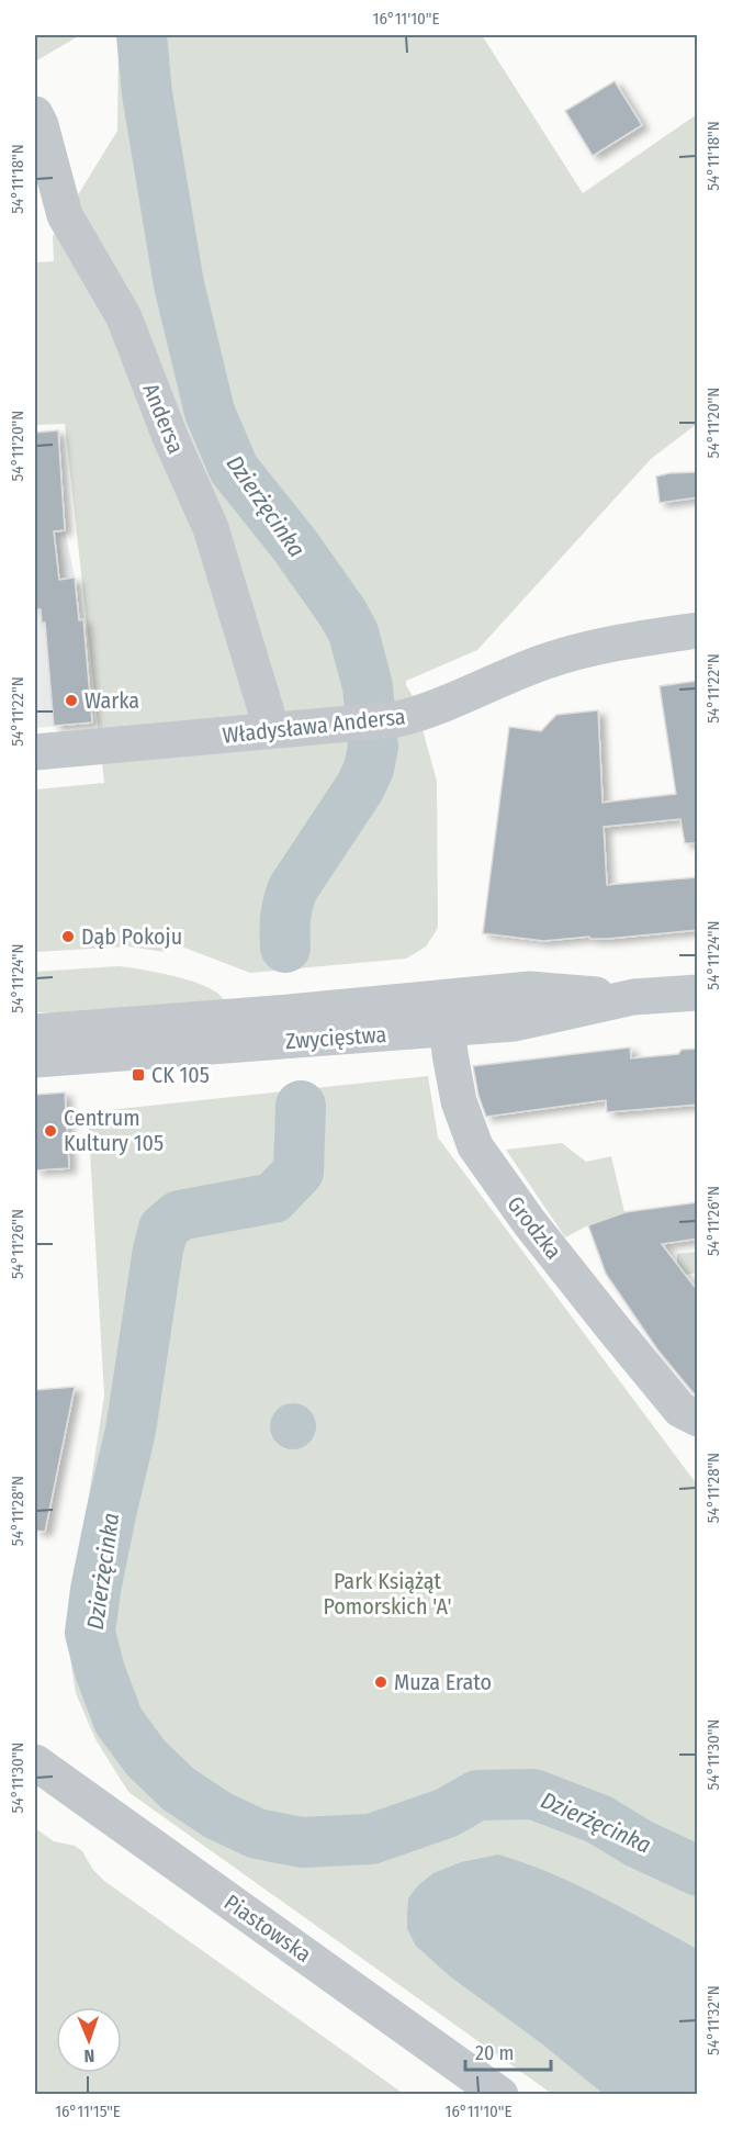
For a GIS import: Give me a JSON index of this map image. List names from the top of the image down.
{
  "streets": {
    "street": [
      "Andersa",
      "Władysława Andersa",
      "Zwycięstwa",
      "Grodzka",
      "Piastowska"
    ]
  },
  "crossings": [
    ["Andersa", "Władysława Andersa"],
    ["Zwycięstwa", "Grodzka"]
  ],
  "water": ["Dzierżęcinka"],
  "parks": ["Park Książąt Pomorskich 'A'"],
  "places": {
    "other": [
      "Warka",
      "Dąb Pokoju",
      "Centrum Kultury 105",
      "Muza Erato"
    ],
    "transit": ["CK 105"]
  },
  "scale_bar": "20 m",
  "north": "bottom",
  "coordinates": [
    "16°11'10\"E",
    "54°11'18\"N",
    "54°11'20\"N",
    "54°11'22\"N",
    "54°11'24\"N",
    "54°11'26\"N",
    "54°11'28\"N",
    "54°11'30\"N",
    "54°11'32\"N",
    "16°11'15\"E"
  ]
}
